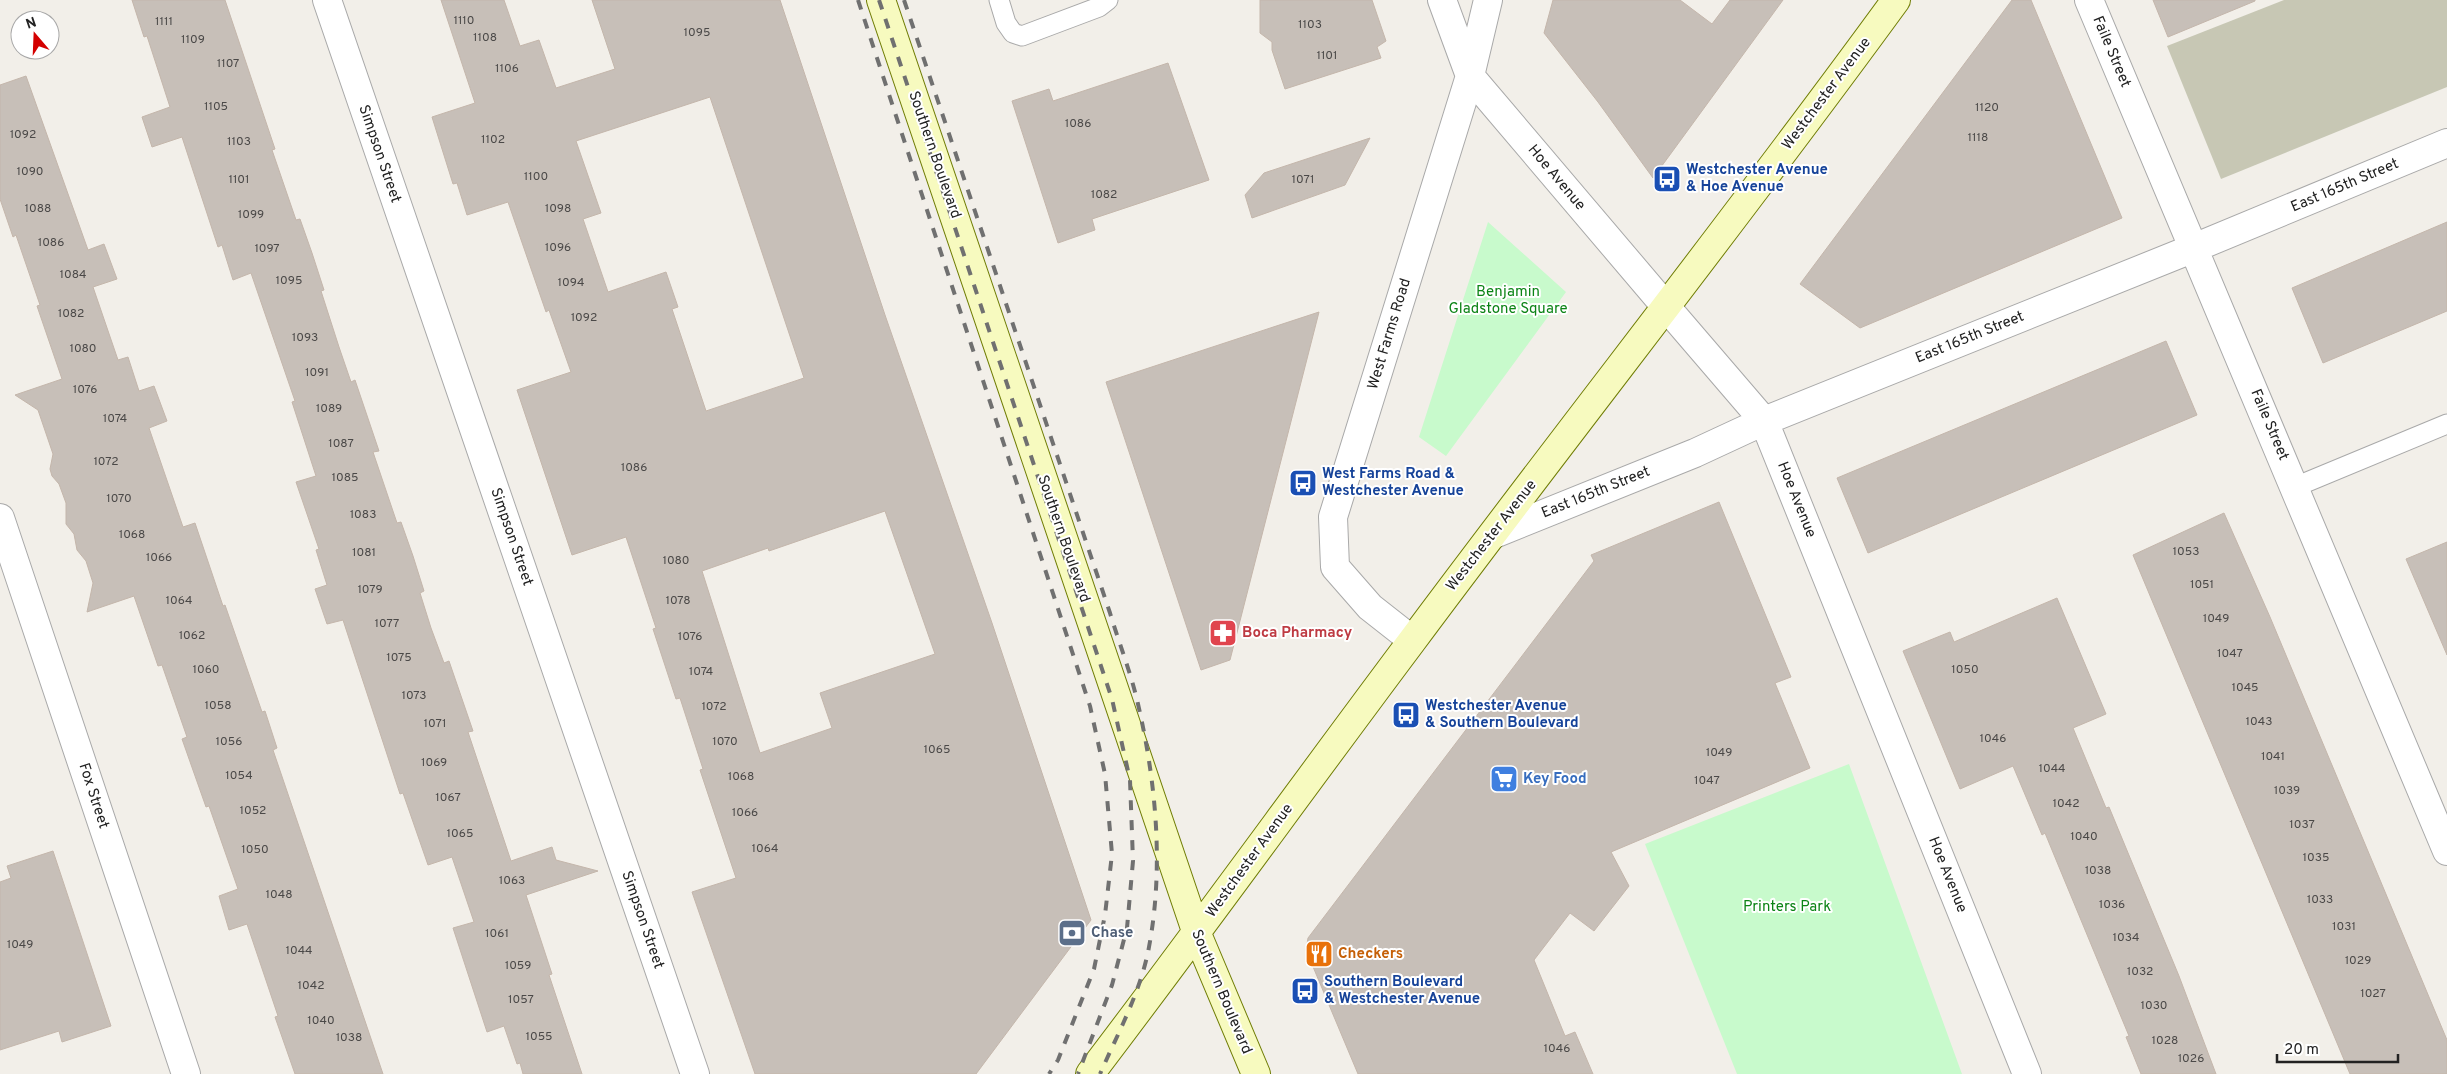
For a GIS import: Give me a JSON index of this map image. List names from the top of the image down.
{
  "streets": {
    "main road": ["Westchester Avenue", "Southern Boulevard"],
    "street": [
      "Faile Street",
      "Simpson Street",
      "Hoe Avenue",
      "East 165th Street",
      "West Farms Road",
      "Fox Street"
    ]
  },
  "crossings": [
    ["Faile Street", "East 165th Street"],
    ["Westchester Avenue", "Southern Boulevard"],
    ["Westchester Avenue", "Hoe Avenue"],
    ["Westchester Avenue", "East 165th Street"],
    ["Westchester Avenue", "West Farms Road"],
    ["Hoe Avenue", "East 165th Street"],
    ["Hoe Avenue", "West Farms Road"]
  ],
  "parks": ["Benjamin Gladstone Square", "Printers Park"],
  "places": {
    "bus stop": [
      "Westchester Avenue & Hoe Avenue",
      "West Farms Road & Westchester Avenue",
      "Westchester Avenue & Southern Boulevard",
      "Southern Boulevard & Westchester Avenue"
    ],
    "pharmacy": ["Boca Pharmacy"],
    "supermarket": ["Key Food"],
    "bank": ["Chase"],
    "restaurant": ["Checkers"]
  },
  "house_numbers": [
    "1110",
    "1111",
    "1103",
    "1095",
    "1108",
    "1109",
    "1101",
    "1107",
    "1106",
    "1105",
    "1120",
    "1086",
    "1092",
    "1118",
    "1102",
    "1103",
    "1090",
    "1100",
    "1101",
    "1071",
    "1082",
    "1088",
    "1098",
    "1099",
    "1086",
    "1096",
    "1097",
    "1084",
    "1095",
    "1094",
    "1082",
    "1092",
    "1093",
    "1080",
    "1091",
    "1076",
    "1089",
    "1074",
    "1087",
    "1072",
    "1086",
    "1085",
    "1070",
    "1083",
    "1068",
    "1053",
    "1081",
    "1066",
    "1080",
    "1051",
    "1079",
    "1064",
    "1078",
    "1049",
    "1077",
    "1062",
    "1076",
    "1047",
    "1075",
    "1060",
    "1050",
    "1074",
    "1045",
    "1073",
    "1058",
    "1072",
    "1043",
    "1071",
    "1046",
    "1056",
    "1070",
    "1065",
    "1049",
    "1041",
    "1069",
    "1044",
    "1054",
    "1068",
    "1047",
    "1039",
    "1067",
    "1042",
    "1052",
    "1066",
    "1037",
    "1065",
    "1040",
    "1064",
    "1050",
    "1035",
    "1038",
    "1063",
    "1048",
    "1033",
    "1036",
    "1031",
    "1061",
    "1034",
    "1049",
    "1044",
    "1029",
    "1059",
    "1032",
    "1042",
    "1027",
    "1057",
    "1030",
    "1040",
    "1055",
    "1038",
    "1028",
    "1046",
    "1026"
  ],
  "scale_bar": "20 m",
  "north": "top"
}
